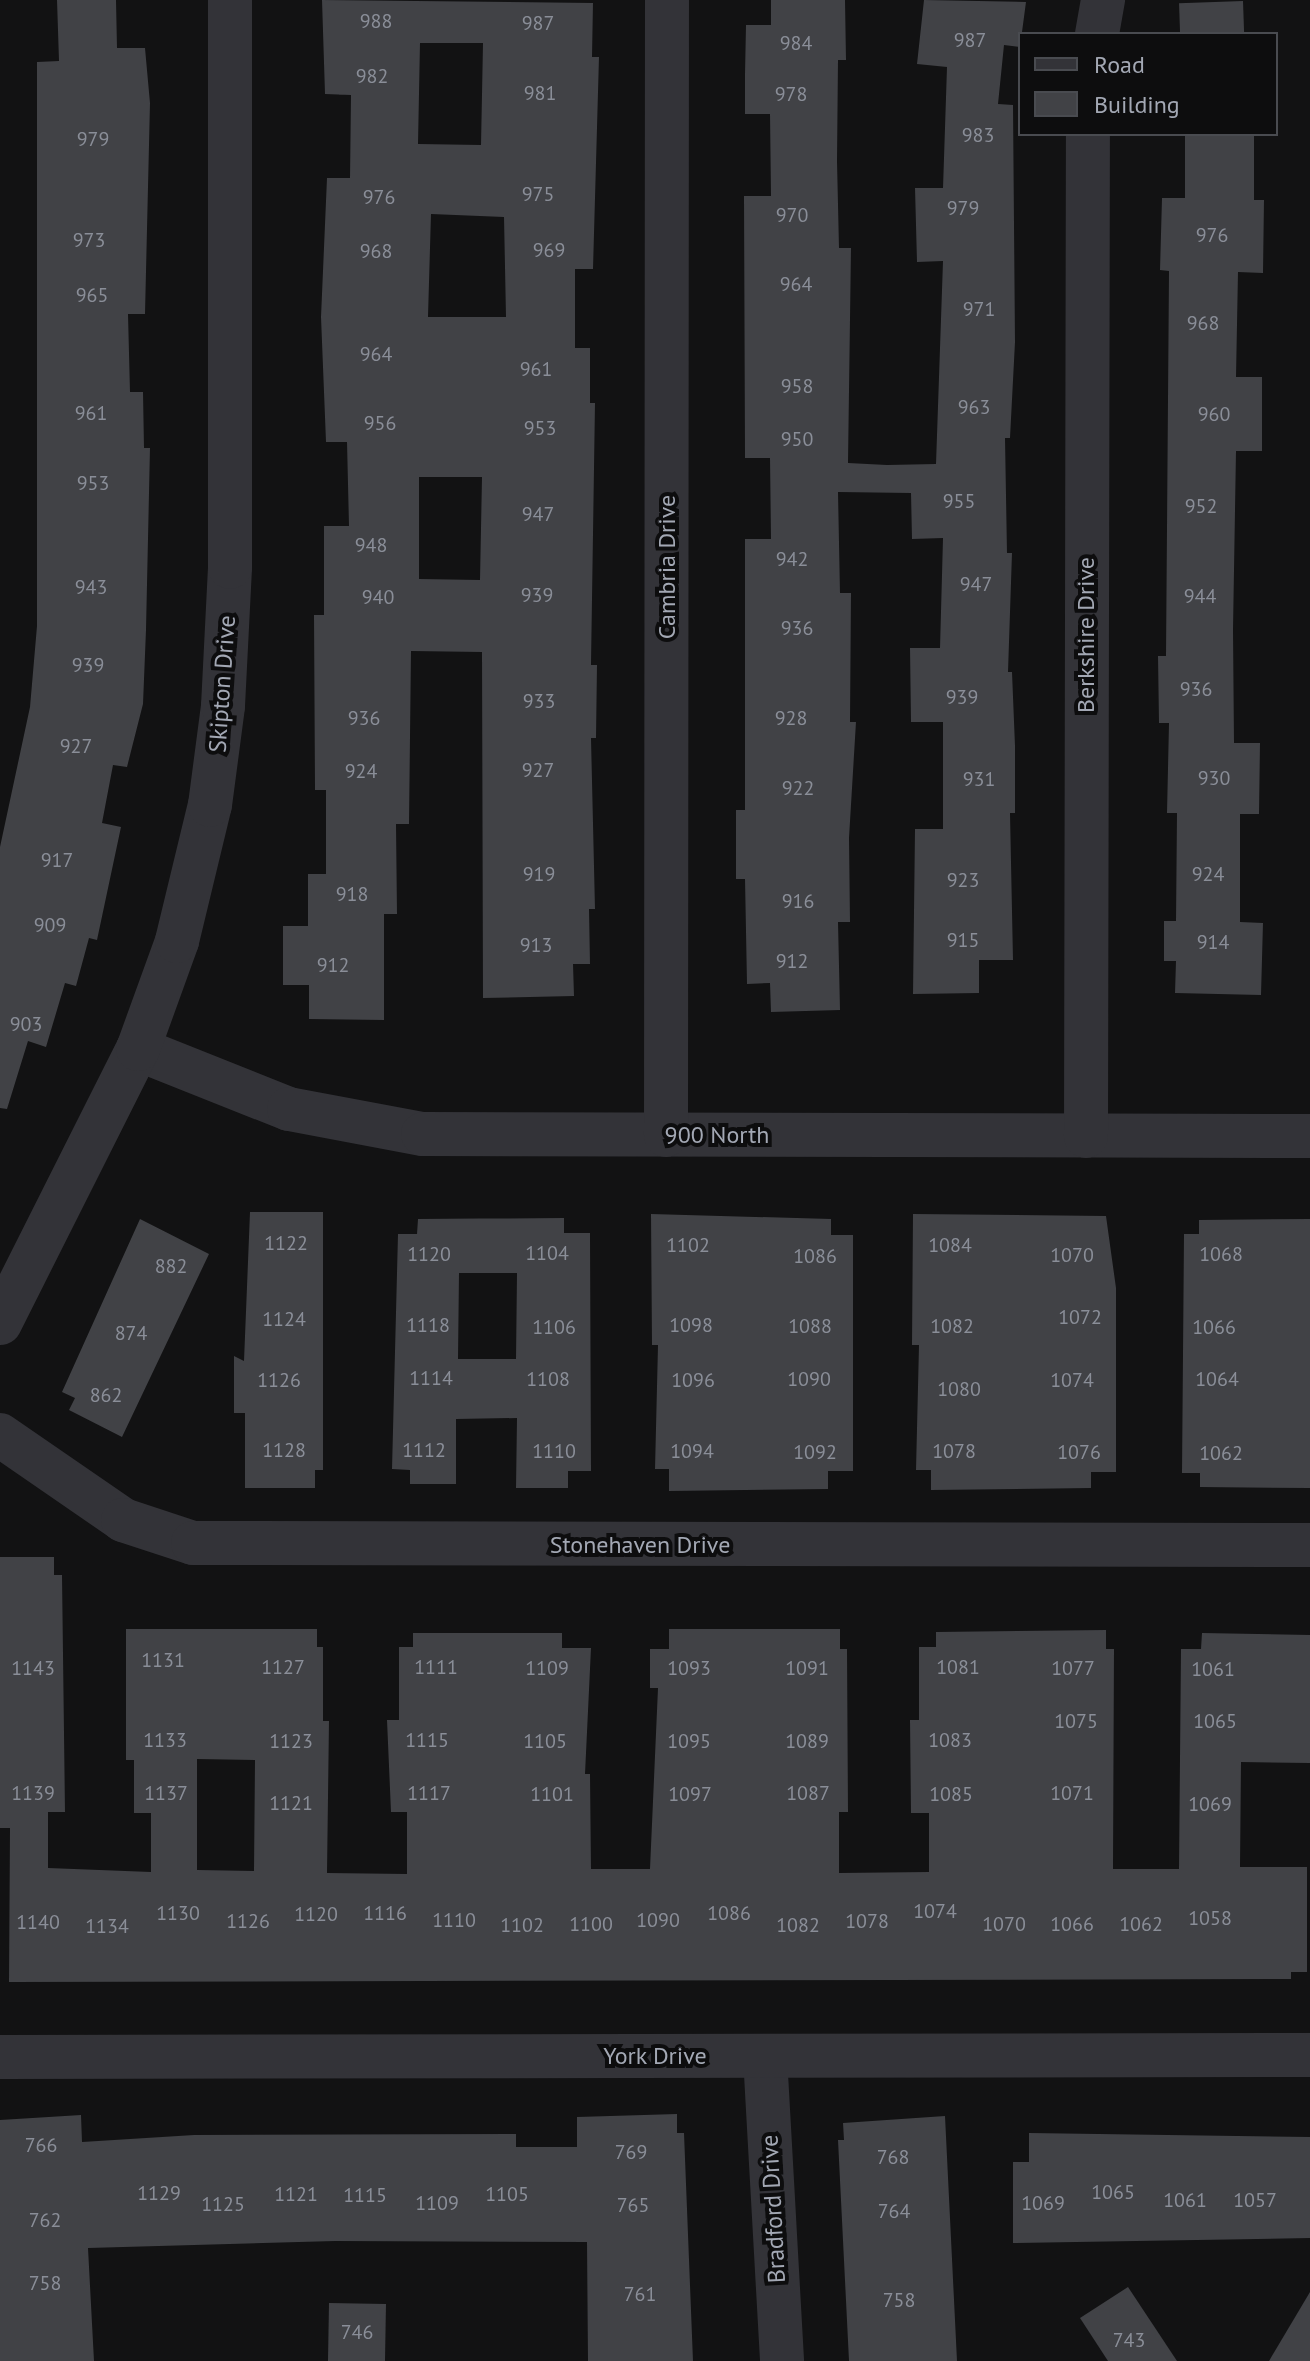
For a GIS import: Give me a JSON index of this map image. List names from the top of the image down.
{
  "streets": {
    "street": [
      "Cambria Drive",
      "Berkshire Drive",
      "Skipton Drive",
      "900 North",
      "Stonehaven Drive",
      "York Drive",
      "Bradford Drive"
    ]
  },
  "crossings": [
    ["Cambria Drive", "900 North"],
    ["Berkshire Drive", "900 North"],
    ["Skipton Drive", "900 North"],
    ["York Drive", "Bradford Drive"]
  ],
  "house_numbers": [
    "988",
    "987",
    "987",
    "984",
    "982",
    "981",
    "978",
    "983",
    "979",
    "975",
    "976",
    "979",
    "970",
    "976",
    "973",
    "969",
    "968",
    "964",
    "965",
    "971",
    "968",
    "964",
    "961",
    "958",
    "963",
    "961",
    "960",
    "956",
    "953",
    "950",
    "953",
    "955",
    "952",
    "947",
    "948",
    "942",
    "947",
    "943",
    "939",
    "944",
    "940",
    "936",
    "939",
    "936",
    "939",
    "933",
    "936",
    "928",
    "927",
    "927",
    "924",
    "930",
    "931",
    "922",
    "917",
    "919",
    "924",
    "923",
    "918",
    "916",
    "909",
    "915",
    "914",
    "913",
    "912",
    "912",
    "903",
    "1122",
    "1102",
    "1084",
    "1104",
    "1120",
    "1068",
    "1070",
    "1086",
    "882",
    "1072",
    "1124",
    "1118",
    "1098",
    "1088",
    "1082",
    "1106",
    "1066",
    "874",
    "1114",
    "1108",
    "1090",
    "1064",
    "1126",
    "1096",
    "1074",
    "1080",
    "862",
    "1128",
    "1112",
    "1110",
    "1094",
    "1078",
    "1092",
    "1076",
    "1062",
    "1131",
    "1127",
    "1111",
    "1081",
    "1143",
    "1109",
    "1093",
    "1091",
    "1077",
    "1061",
    "1075",
    "1065",
    "1133",
    "1115",
    "1083",
    "1123",
    "1105",
    "1095",
    "1089",
    "1139",
    "1137",
    "1117",
    "1087",
    "1071",
    "1101",
    "1097",
    "1085",
    "1121",
    "1069",
    "1074",
    "1130",
    "1116",
    "1086",
    "1120",
    "1058",
    "1110",
    "1090",
    "1126",
    "1078",
    "1140",
    "1100",
    "1070",
    "1066",
    "1062",
    "1102",
    "1082",
    "1134",
    "766",
    "769",
    "768",
    "1065",
    "1129",
    "1121",
    "1105",
    "1115",
    "1061",
    "1057",
    "1109",
    "1069",
    "1125",
    "765",
    "764",
    "762",
    "758",
    "761",
    "758",
    "746",
    "743"
  ],
  "legend": ["Road", "Building"]
}
